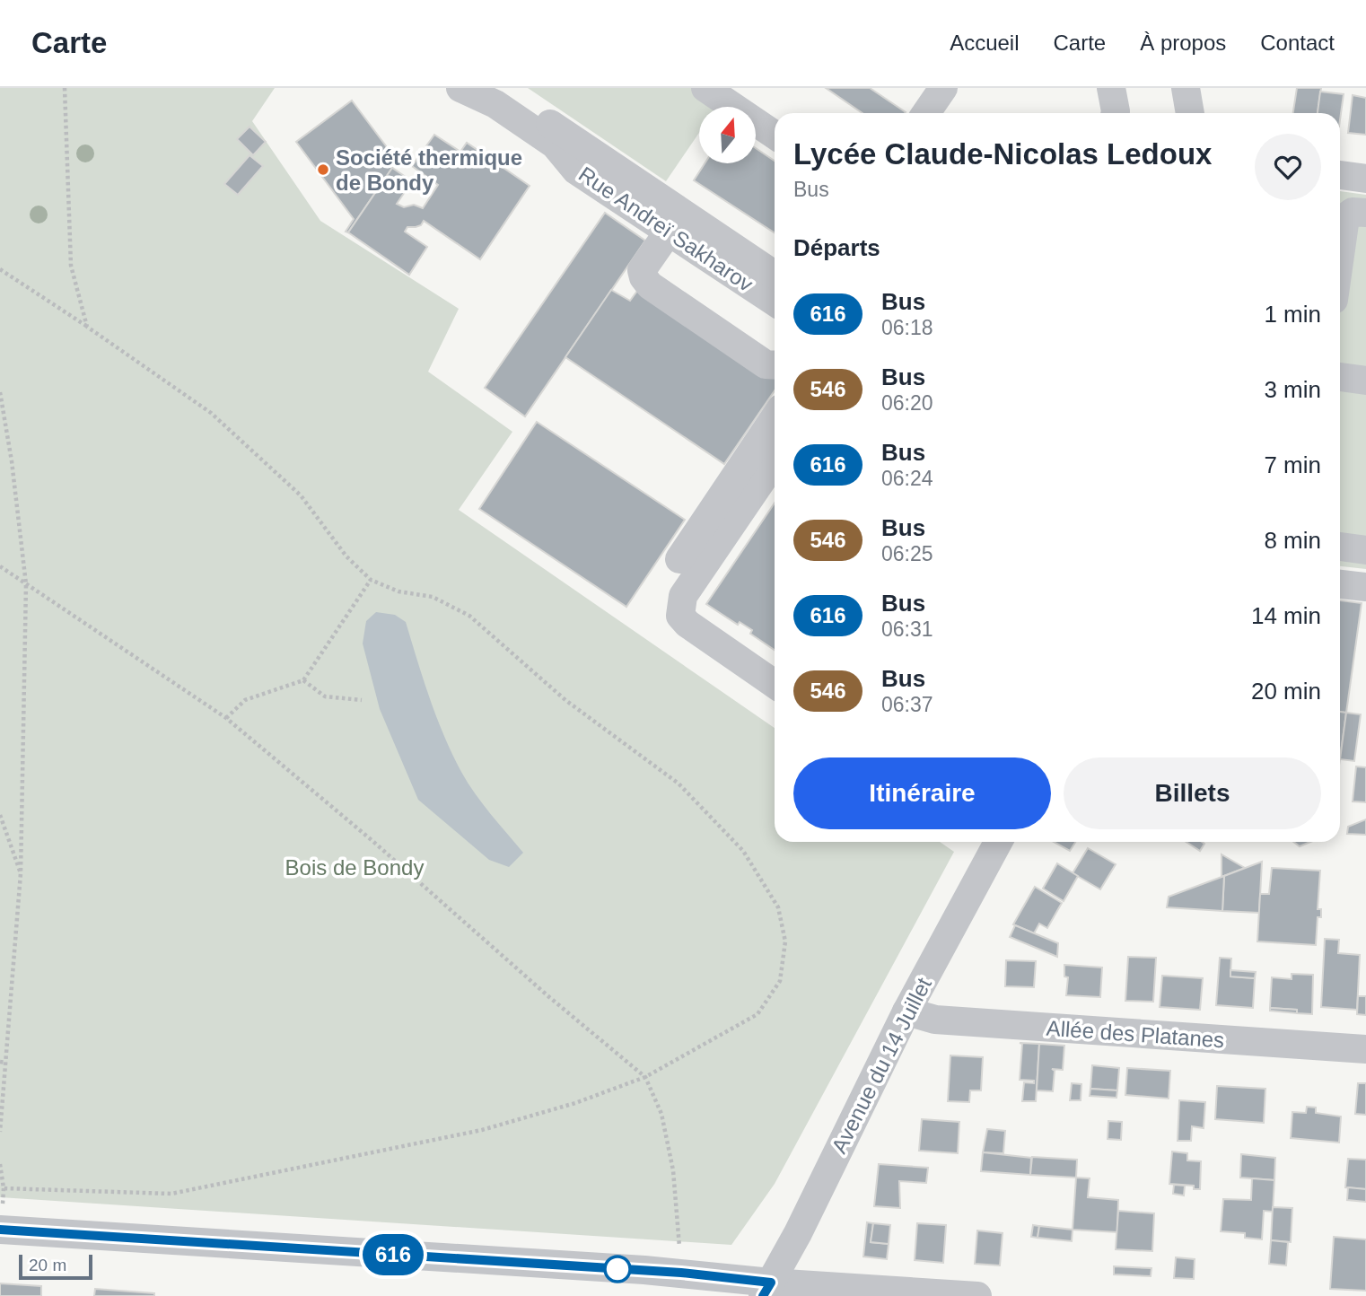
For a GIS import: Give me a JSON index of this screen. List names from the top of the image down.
{
  "streets": {
    "street": ["Rue Andreï Sakharov", "Allée des Platanes", "Avenue du 14 Juillet"]
  },
  "crossings": [
    ["Allée des Platanes", "Avenue du 14 Juillet"]
  ],
  "parks": ["Bois de Bondy"],
  "places": ["Société thermique de Bondy"],
  "lines": ["bus line 616"],
  "scale_bar": "20 m",
  "north": "top",
  "page": {
    "header": "Carte",
    "nav": [
      "Accueil",
      "Carte",
      "À propos",
      "Contact"
    ],
    "on_map": "616",
    "heading": [
      ["Lycée Claude-Nicolas Ledoux", "Bus"],
      "Départs"
    ],
    "list": [
      {
        "mark": "616",
        "name": "Bus",
        "note": "06:18",
        "value": "1 min"
      },
      {
        "mark": "546",
        "name": "Bus",
        "note": "06:20",
        "value": "3 min"
      },
      {
        "mark": "616",
        "name": "Bus",
        "note": "06:24",
        "value": "7 min"
      },
      {
        "mark": "546",
        "name": "Bus",
        "note": "06:25",
        "value": "8 min"
      },
      {
        "mark": "616",
        "name": "Bus",
        "note": "06:31",
        "value": "14 min"
      },
      {
        "mark": "546",
        "name": "Bus",
        "note": "06:37",
        "value": "20 min"
      }
    ],
    "buttons": ["Itinéraire", "Billets"],
    "scale": "20 m"
  }
}
